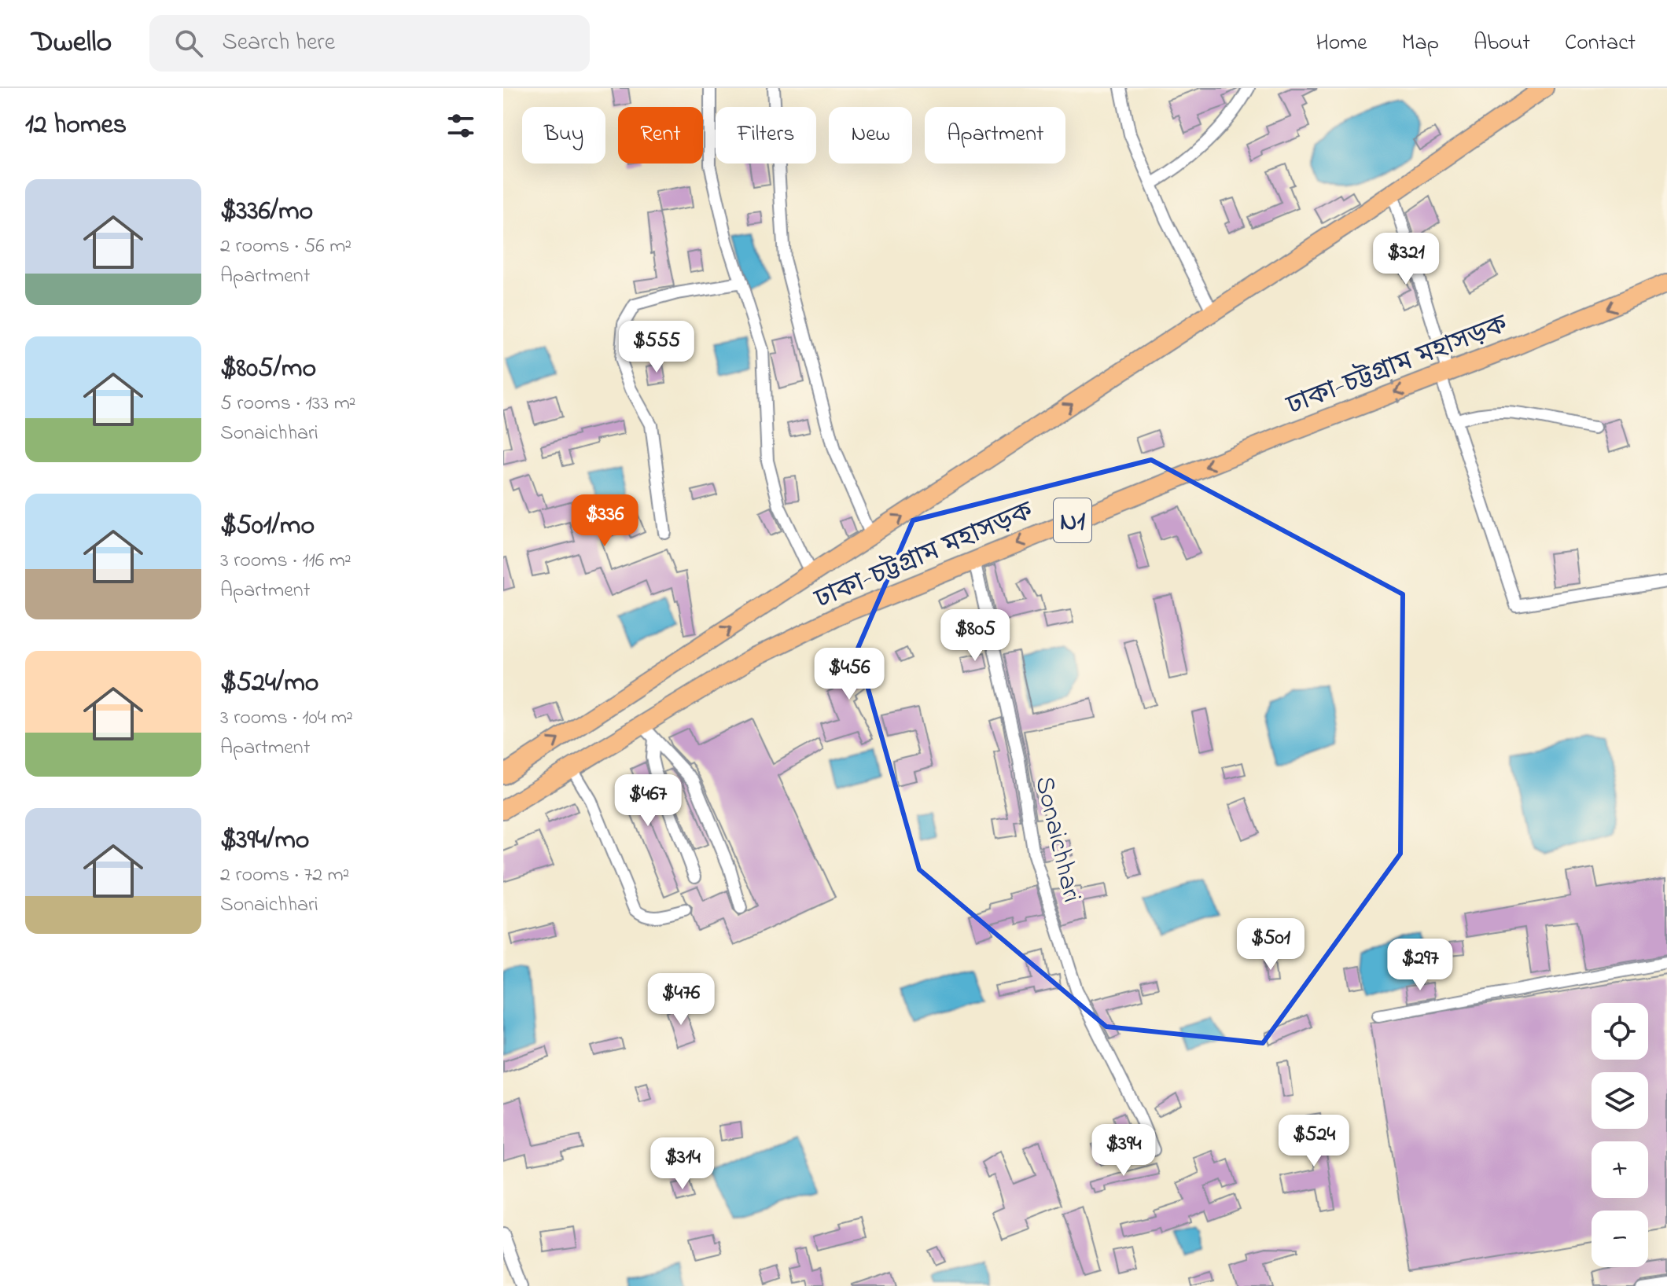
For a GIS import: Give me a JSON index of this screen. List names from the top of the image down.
{
  "streets": {
    "highway": ["ঢাকা-চট্টগ্রাম মহাসড়ক", "N1"],
    "street": ["Sonaichhari"]
  },
  "crossings": [
    ["ঢাকা-চট্টগ্রাম মহাসড়ক", "Sonaichhari"]
  ],
  "page": {
    "header": "Dwello",
    "search": "Search here",
    "nav": [
      "Home",
      "Map",
      "About",
      "Contact"
    ],
    "heading": "12 homes",
    "chip": [
      "Buy",
      "Rent",
      "Filters",
      "New",
      "Apartment"
    ],
    "list": [
      {
        "name": "$336/mo",
        "note": "2 rooms · 56 m² · Apartment"
      },
      {
        "name": "$805/mo",
        "note": "5 rooms · 133 m² · Sonaichhari"
      },
      {
        "name": "$501/mo",
        "note": "3 rooms · 116 m² · Apartment"
      },
      {
        "name": "$524/mo",
        "note": "3 rooms · 104 m² · Apartment"
      },
      {
        "name": "$394/mo",
        "note": "2 rooms · 72 m² · Sonaichhari"
      }
    ],
    "price": [
      "$321",
      "$555",
      "$336",
      "$805",
      "$456",
      "$467",
      "$501",
      "$297",
      "$476",
      "$524",
      "$394",
      "$314"
    ],
    "map_buttons": ["+", "−"]
  }
}
